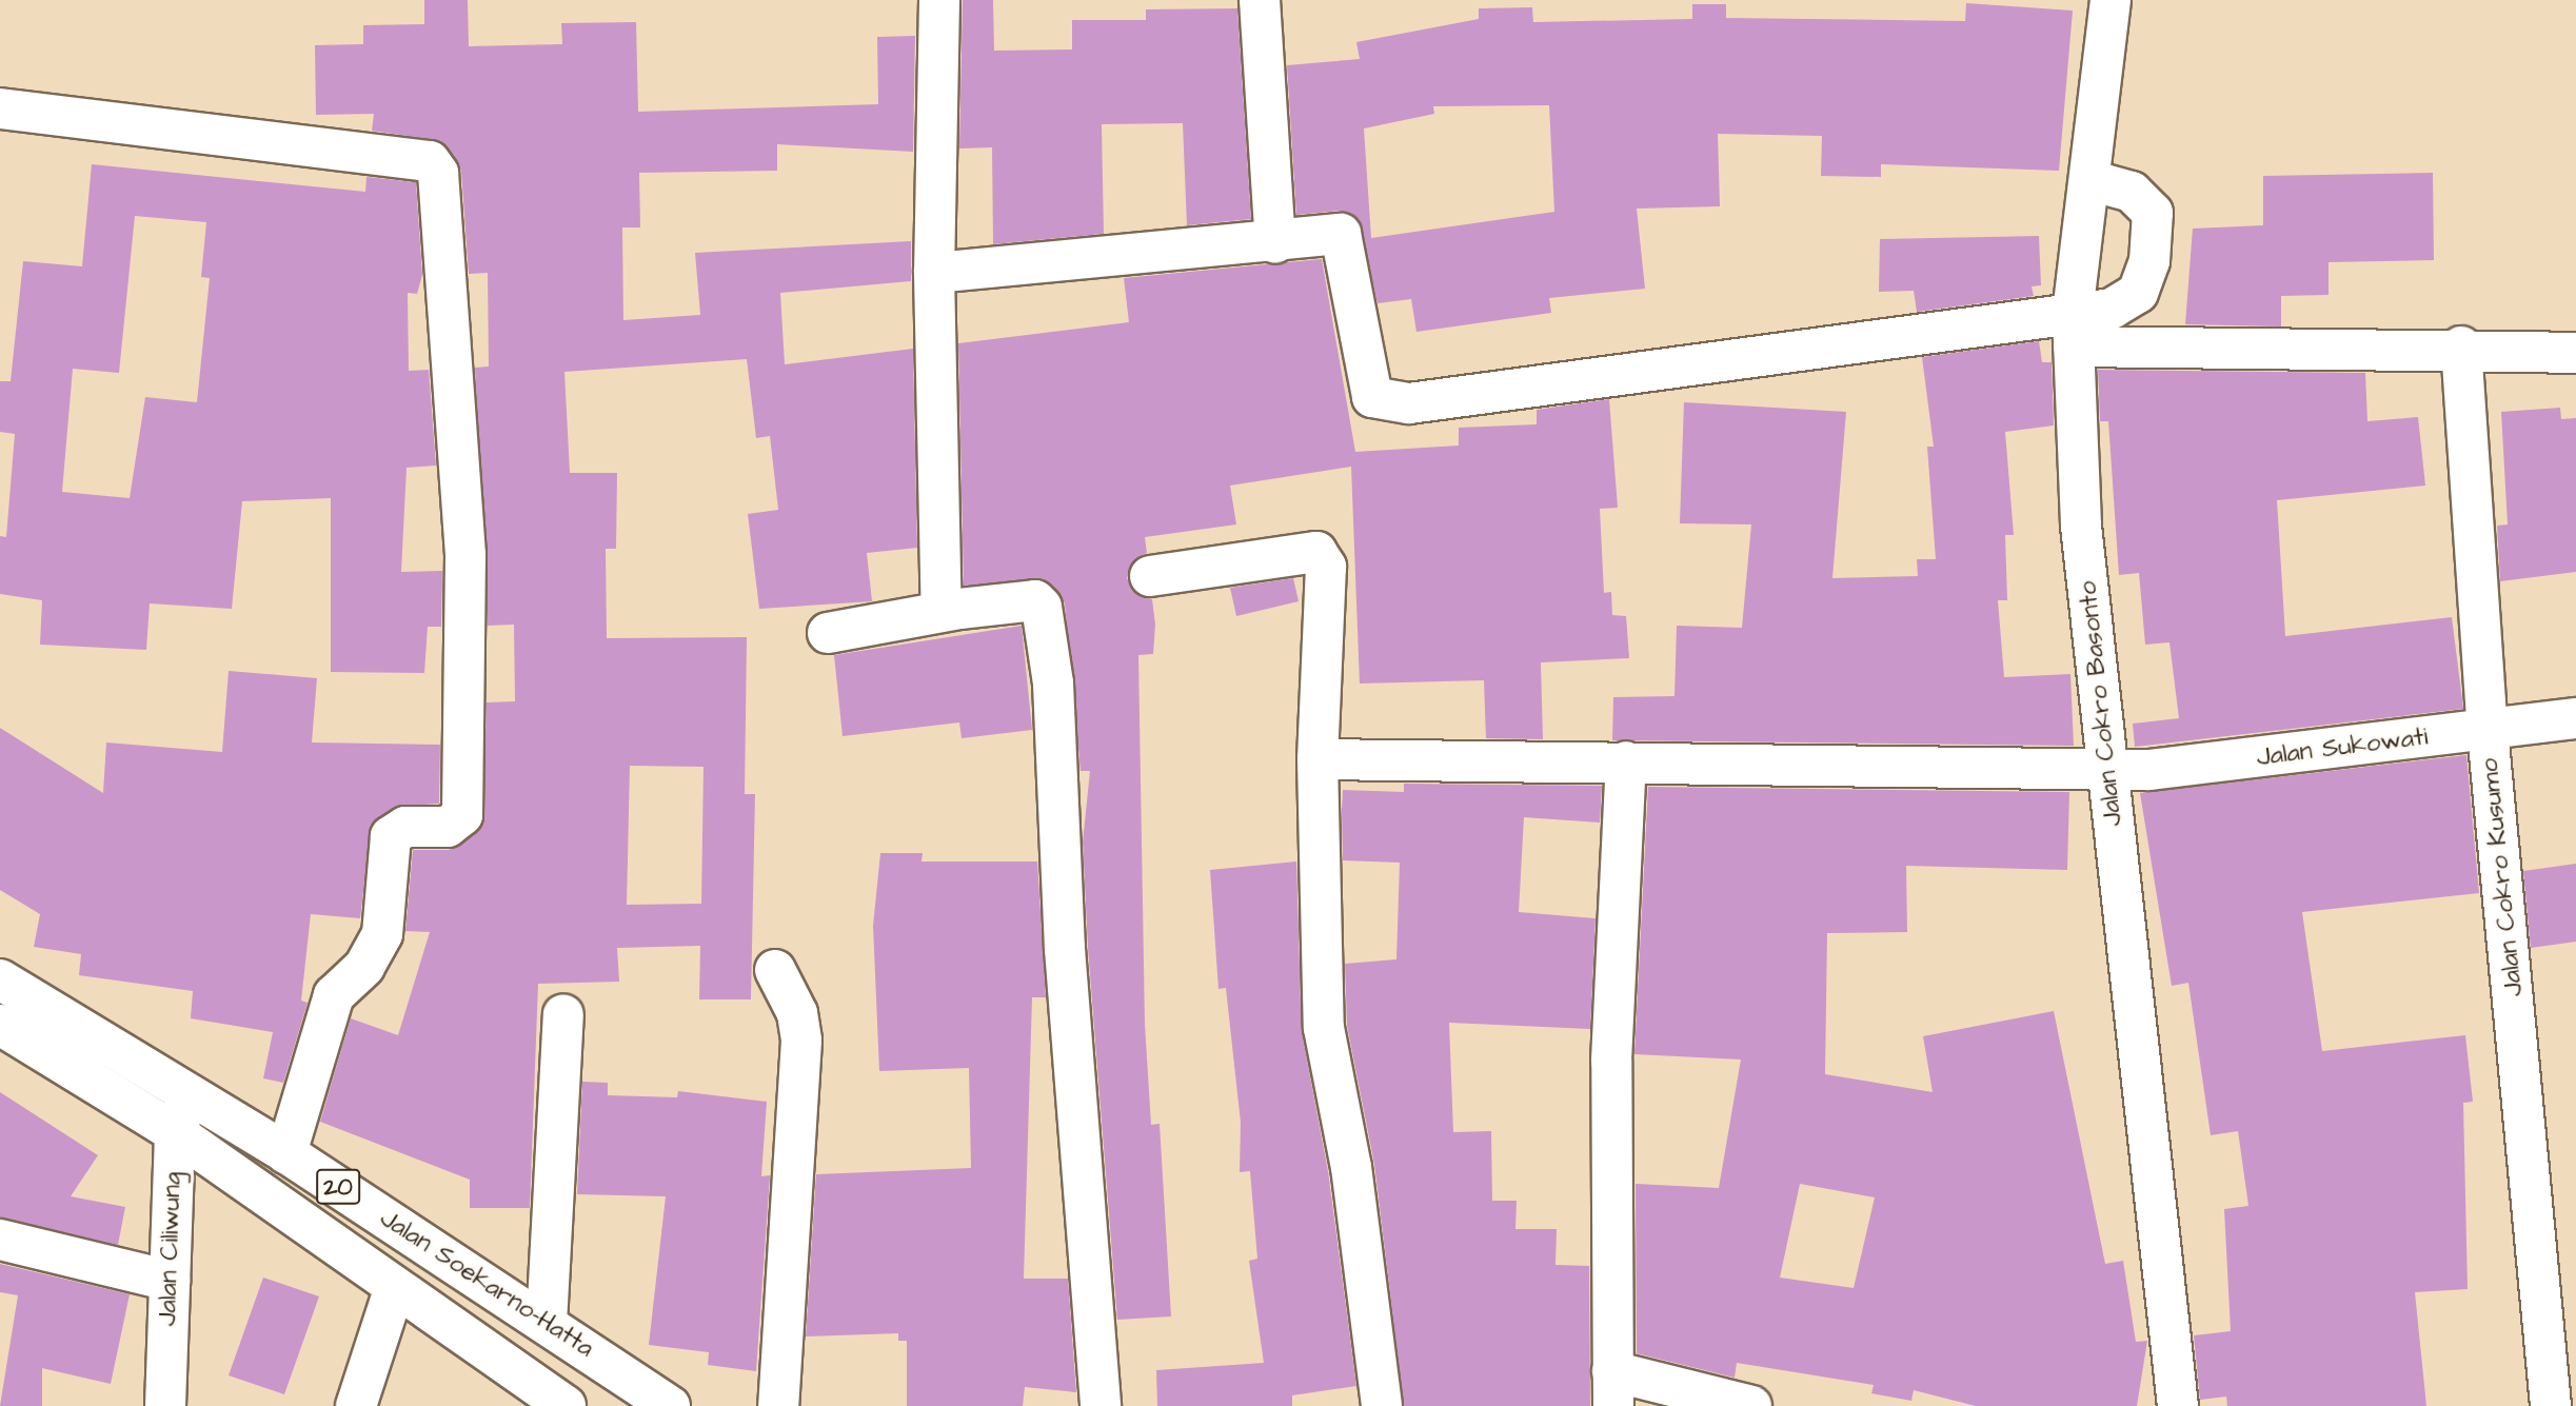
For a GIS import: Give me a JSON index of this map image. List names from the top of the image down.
{
  "streets": {
    "main road": [
      "Jalan Cokro Basonto",
      "Jalan Sukowati",
      "Jalan Cokro Kusumo",
      "20",
      "Jalan Ciliwung",
      "Jalan Soekarno-Hatta"
    ]
  },
  "crossings": [
    ["Jalan Cokro Basonto", "Jalan Sukowati"],
    ["Jalan Sukowati", "Jalan Cokro Kusumo"],
    ["Jalan Ciliwung", "Jalan Soekarno-Hatta"]
  ]
}
